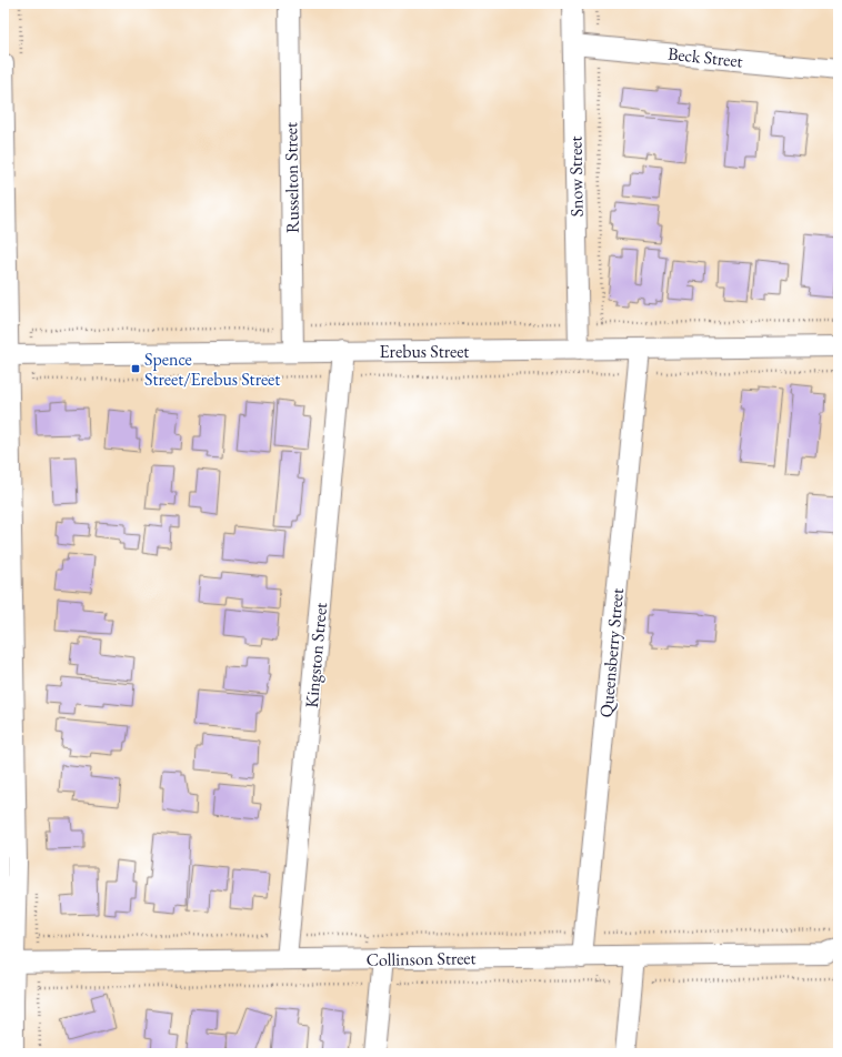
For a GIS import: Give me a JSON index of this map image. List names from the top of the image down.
{
  "streets": {
    "street": [
      "Beck Street",
      "Snow Street",
      "Russelton Street",
      "Erebus Street",
      "Queensberry Street",
      "Kingston Street",
      "Collinson Street"
    ]
  },
  "crossings": [
    ["Beck Street", "Snow Street"],
    ["Snow Street", "Erebus Street"],
    ["Russelton Street", "Erebus Street"],
    ["Erebus Street", "Queensberry Street"],
    ["Erebus Street", "Kingston Street"],
    ["Queensberry Street", "Collinson Street"],
    ["Kingston Street", "Collinson Street"]
  ],
  "places": {
    "transit": ["Spence Street/Erebus Street"]
  }
}
